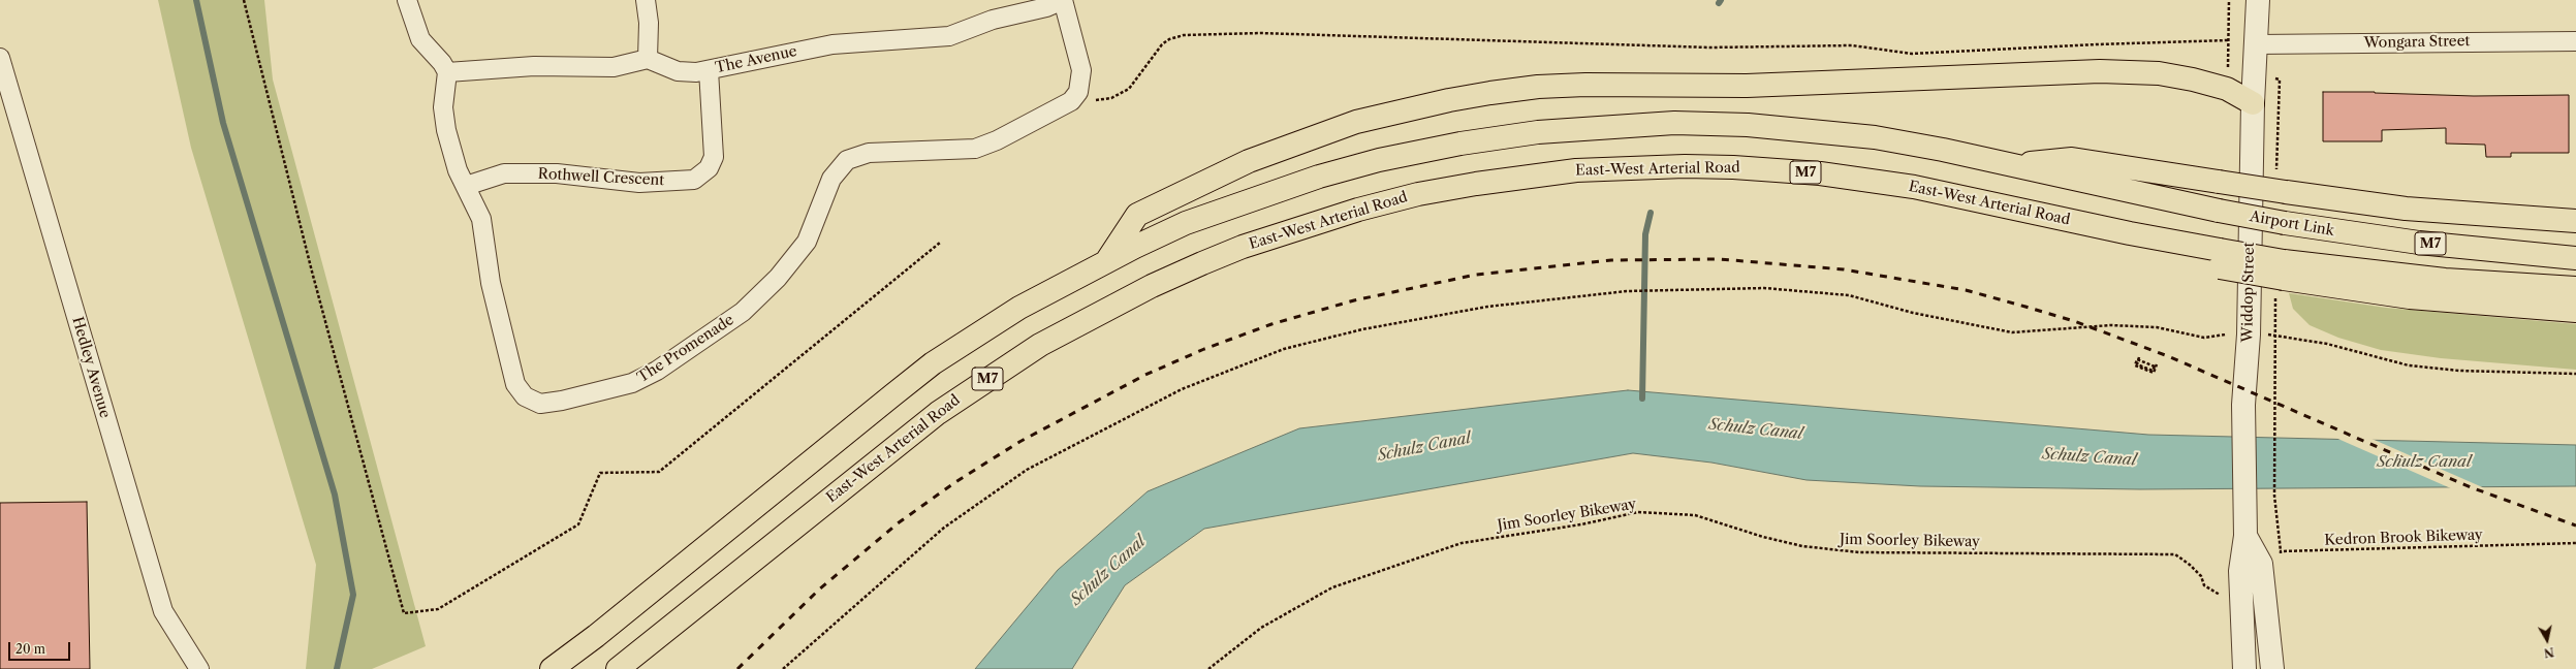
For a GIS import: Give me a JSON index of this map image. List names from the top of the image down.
{
  "streets": {
    "highway": ["East-West Arterial Road", "M7", "Airport Link"],
    "street": [
      "Wongara Street",
      "The Avenue",
      "Rothwell Crescent",
      "Widdop Street",
      "The Promenade",
      "Hedley Avenue"
    ],
    "path": ["Jim Soorley Bikeway", "Kedron Brook Bikeway"]
  },
  "crossings": [
    ["Wongara Street", "Widdop Street"],
    ["The Avenue", "Rothwell Crescent"],
    ["M7", "Airport Link"],
    ["Rothwell Crescent", "The Promenade"]
  ],
  "water": ["Schulz Canal"],
  "scale_bar": "20 m",
  "north": "bottom"
}
